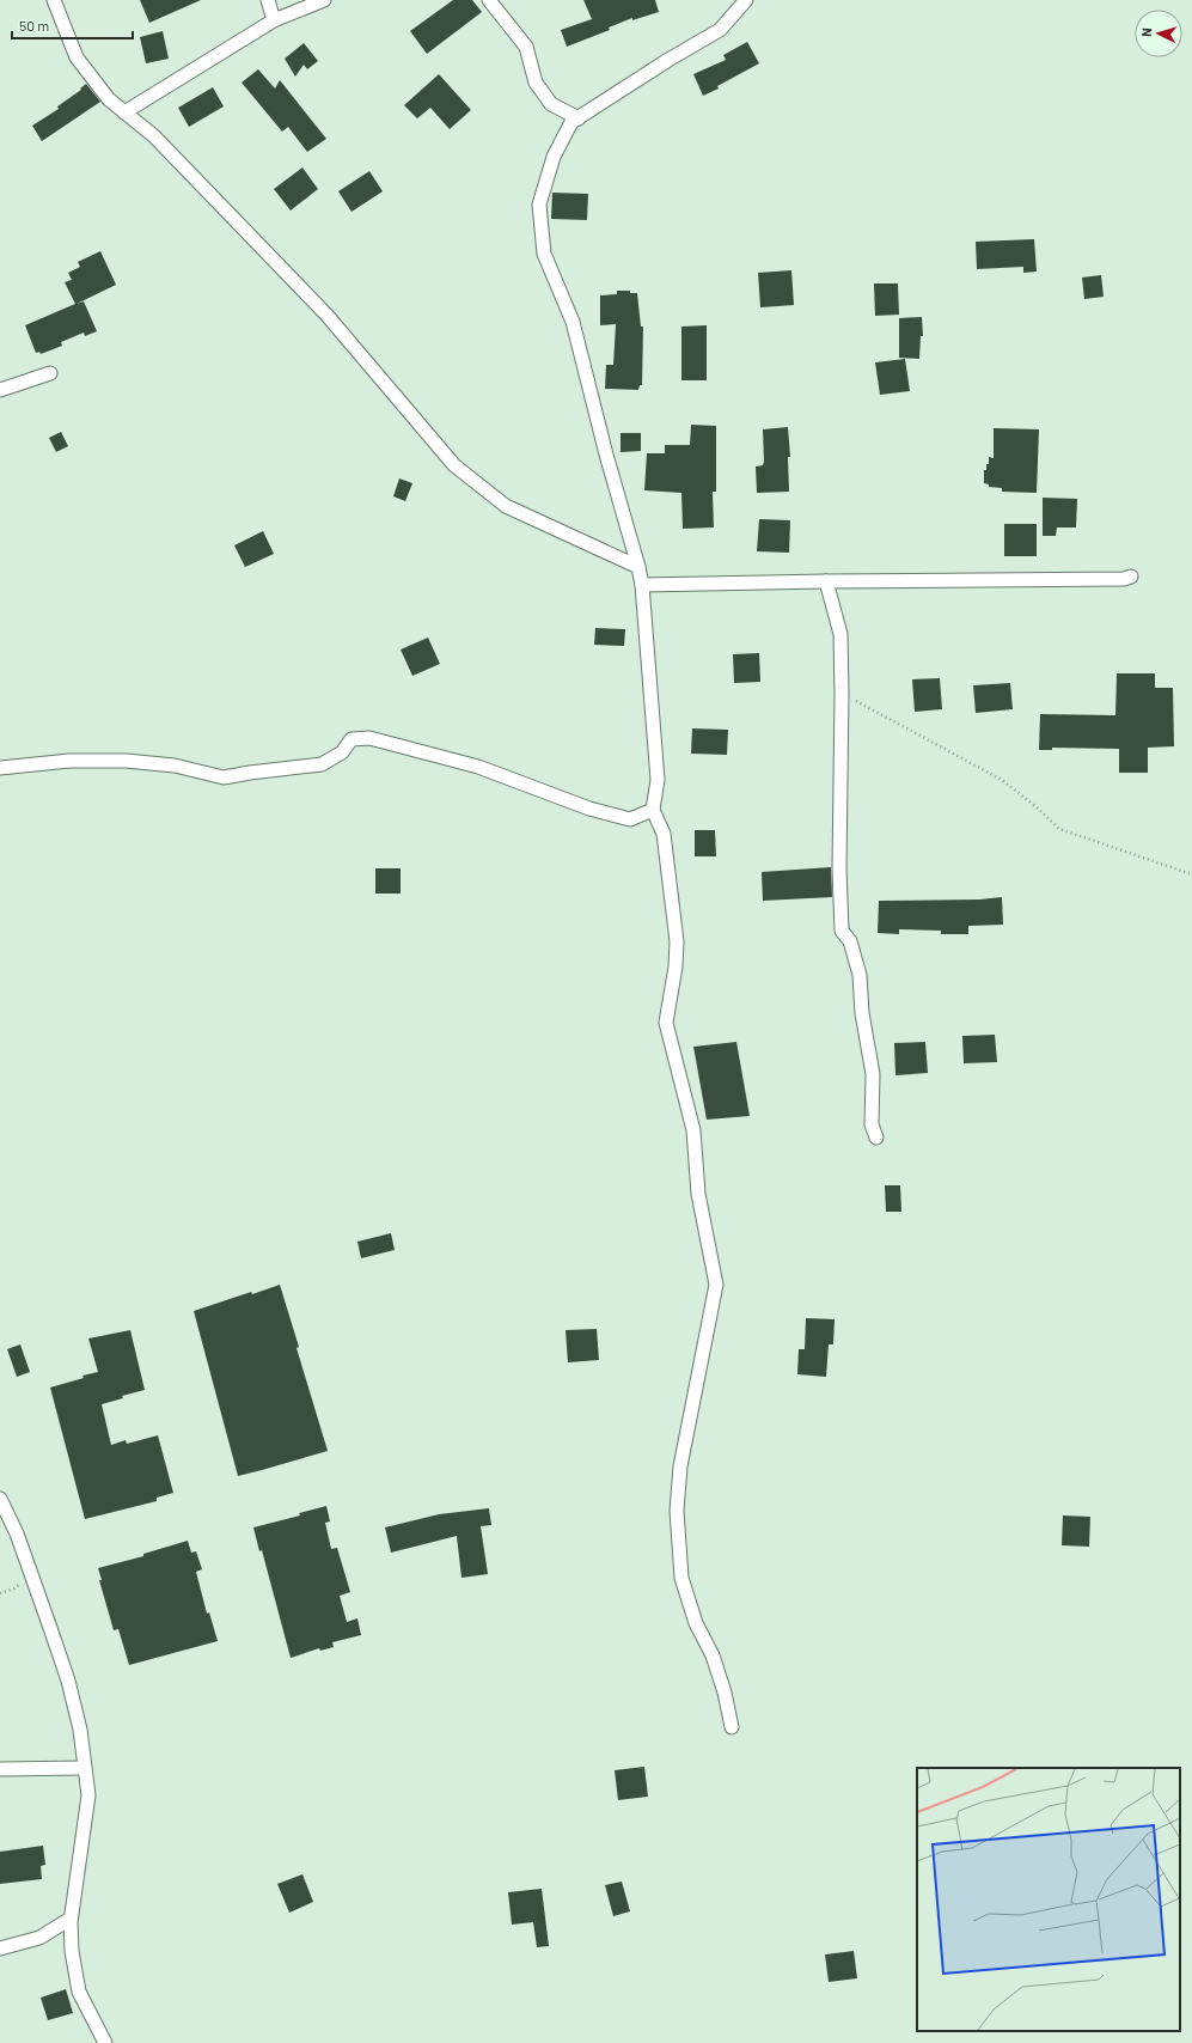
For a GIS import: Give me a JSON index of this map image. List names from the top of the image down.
{
  "scale_bar": "50 m",
  "north": "left"
}
